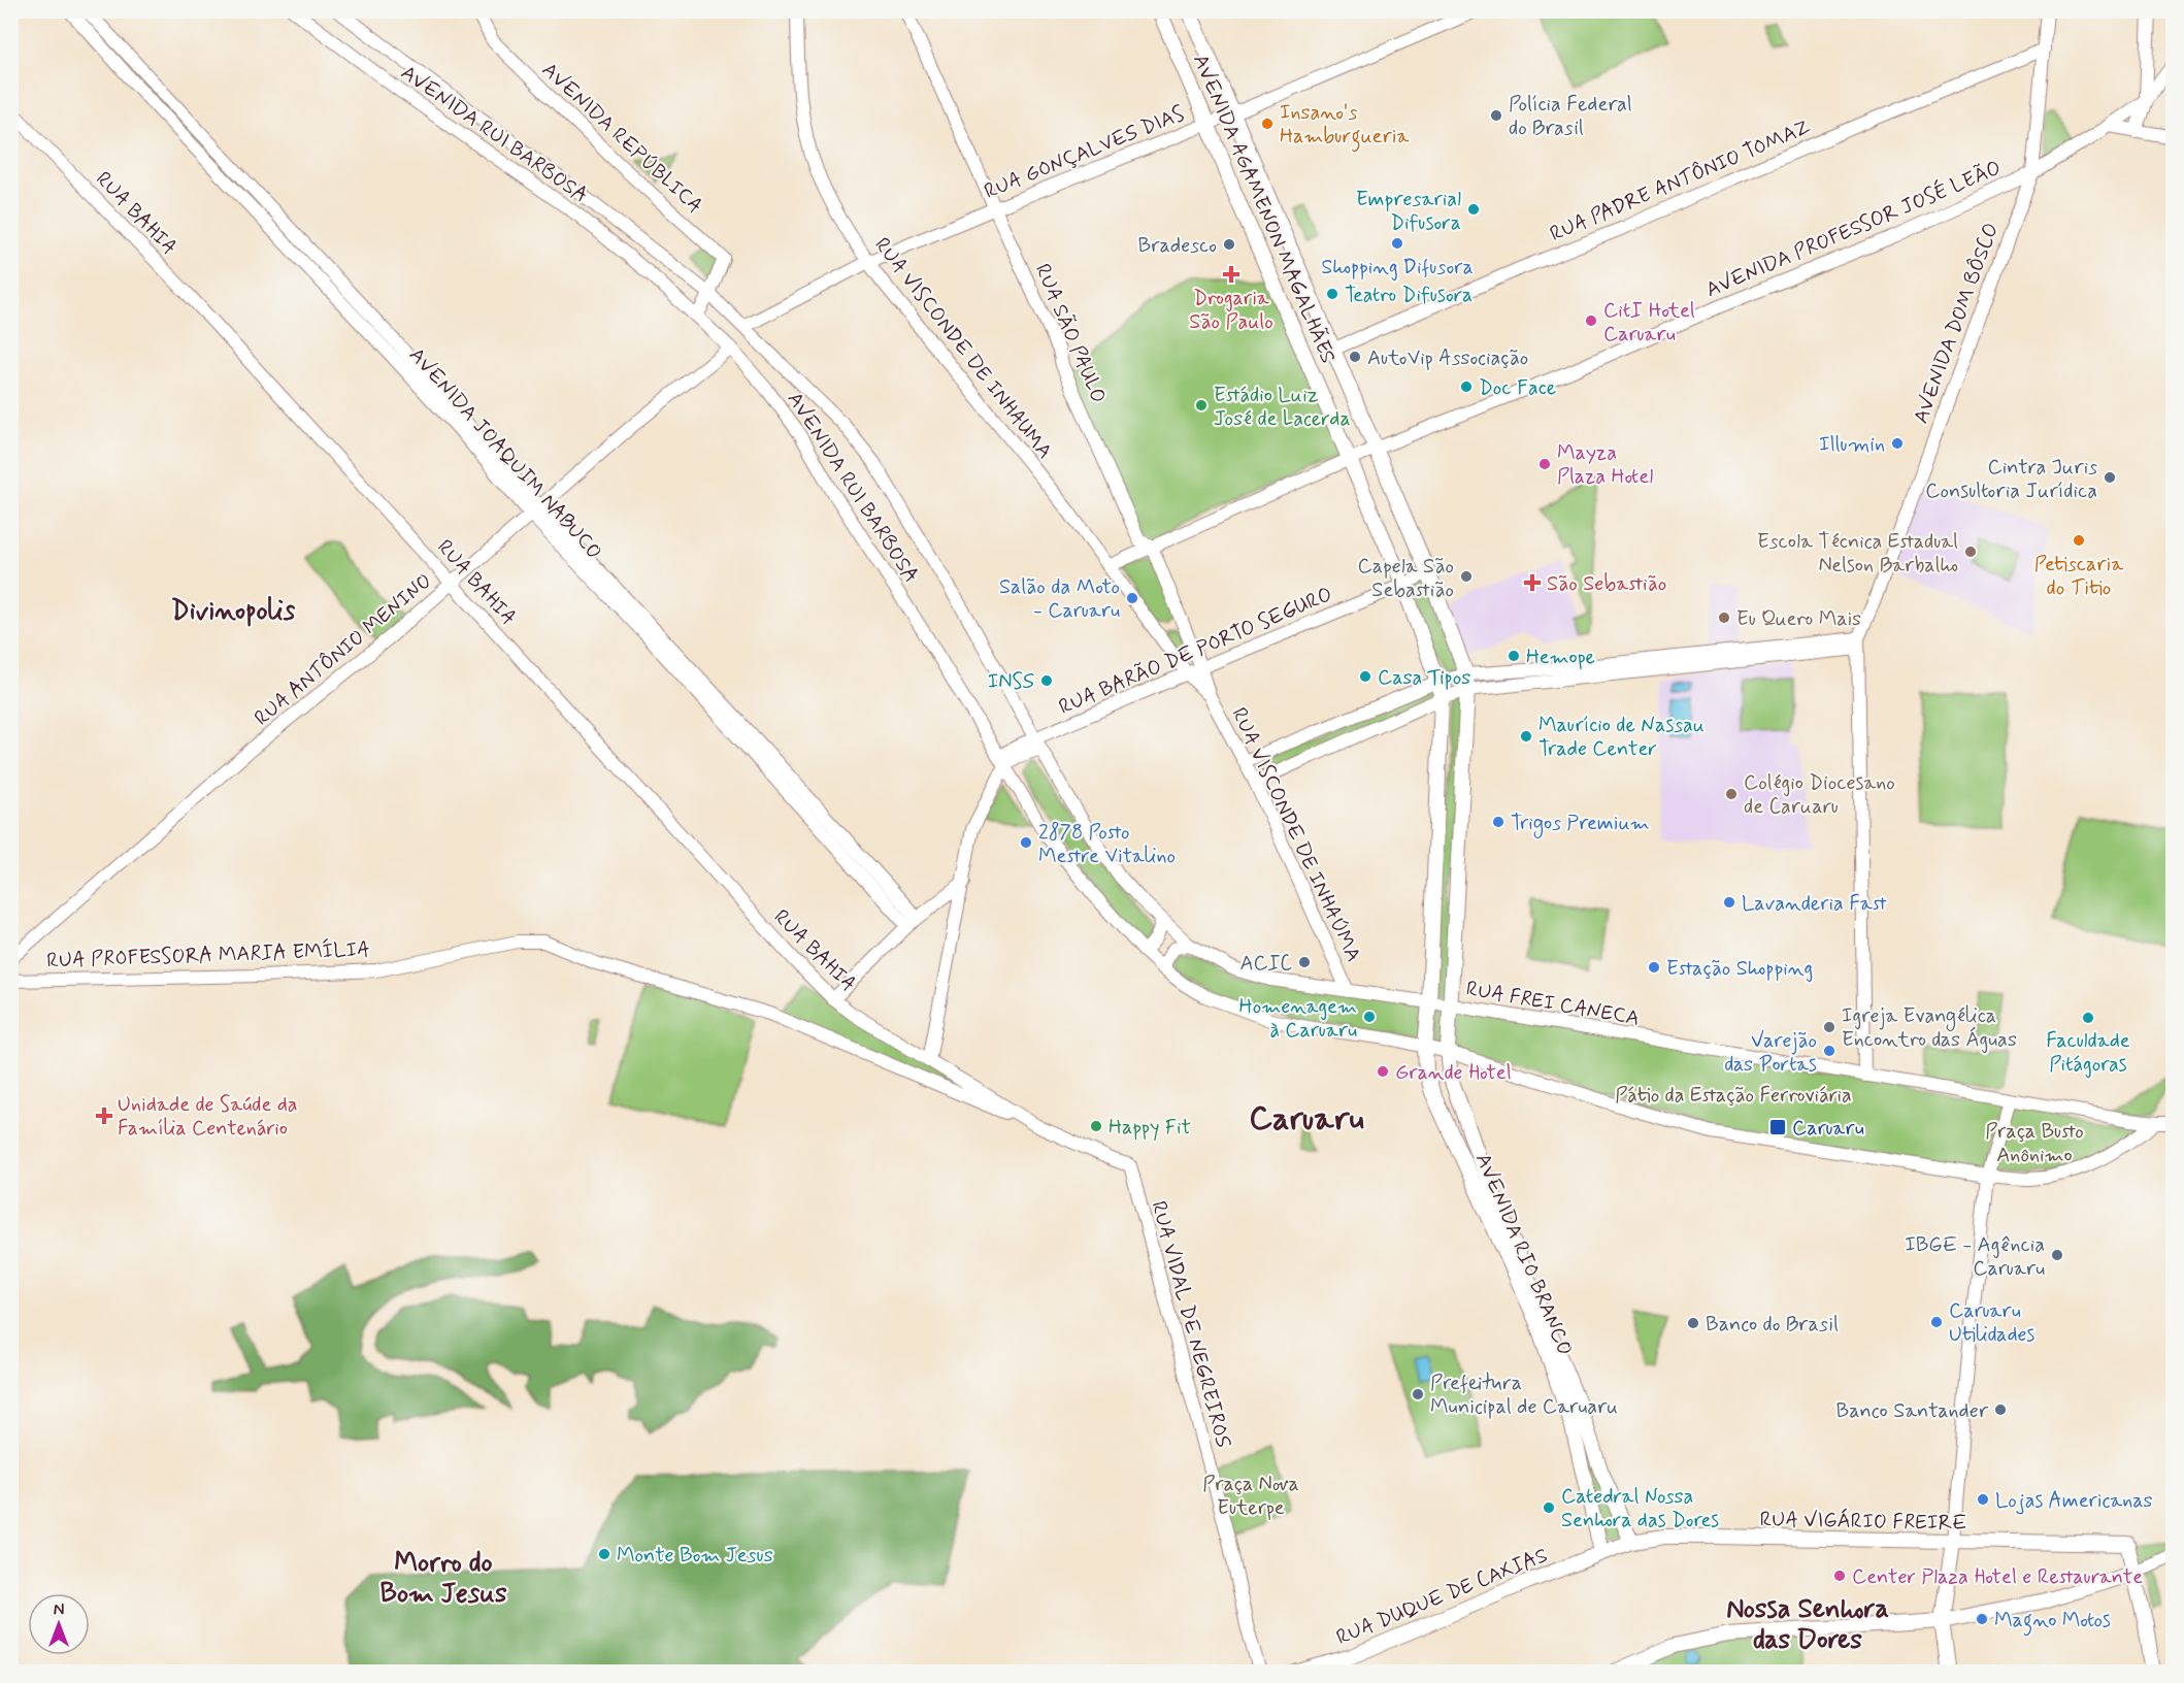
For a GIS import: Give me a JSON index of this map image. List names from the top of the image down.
{
  "streets": {
    "main road": [
      "AVENIDA AGAMENON MAGALHÃES",
      "AVENIDA RIO BRANCO",
      "RUA VIGÁRIO FREIRE",
      "RUA DUQUE DE CAXIAS"
    ],
    "street": [
      "AVENIDA RUI BARBOSA",
      "AVENIDA REPÚBLICA",
      "RUA GONÇALVES DIAS",
      "RUA PADRE ANTÔNIO TOMAZ",
      "RUA BAHIA",
      "AVENIDA PROFESSOR JOSÉ LEÃO",
      "AVENIDA DOM BÔSCO",
      "RUA SÃO PAULO",
      "RUA VISCONDE DE INHAUMA",
      "AVENIDA JOAQUIM NABUCO",
      "RUA ANTÔNIO MENINO",
      "RUA BARÃO DE PORTO SEGURO",
      "RUA VISCONDE DE INHAÚMA",
      "RUA PROFESSORA MARIA EMÍLIA",
      "RUA FREI CANECA",
      "RUA VIDAL DE NEGREIROS"
    ]
  },
  "crossings": [
    ["AVENIDA RUI BARBOSA", "AVENIDA REPÚBLICA"],
    ["AVENIDA RUI BARBOSA", "RUA GONÇALVES DIAS"],
    ["AVENIDA RUI BARBOSA", "RUA ANTÔNIO MENINO"],
    ["AVENIDA RUI BARBOSA", "RUA BARÃO DE PORTO SEGURO"],
    ["AVENIDA RUI BARBOSA", "RUA FREI CANECA"],
    ["AVENIDA RUI BARBOSA", "AVENIDA RIO BRANCO"],
    ["RUA GONÇALVES DIAS", "AVENIDA AGAMENON MAGALHÃES"],
    ["RUA GONÇALVES DIAS", "RUA SÃO PAULO"],
    ["RUA GONÇALVES DIAS", "RUA VISCONDE DE INHAUMA"],
    ["RUA PADRE ANTÔNIO TOMAZ", "AVENIDA AGAMENON MAGALHÃES"],
    ["RUA PADRE ANTÔNIO TOMAZ", "AVENIDA DOM BÔSCO"],
    ["AVENIDA AGAMENON MAGALHÃES", "AVENIDA PROFESSOR JOSÉ LEÃO"],
    ["AVENIDA AGAMENON MAGALHÃES", "RUA BARÃO DE PORTO SEGURO"],
    ["AVENIDA AGAMENON MAGALHÃES", "RUA FREI CANECA"],
    ["AVENIDA AGAMENON MAGALHÃES", "AVENIDA RIO BRANCO"],
    ["RUA BAHIA", "RUA ANTÔNIO MENINO"],
    ["RUA BAHIA", "RUA PROFESSORA MARIA EMÍLIA"],
    ["RUA BAHIA", "RUA VIDAL DE NEGREIROS"],
    ["AVENIDA PROFESSOR JOSÉ LEÃO", "AVENIDA DOM BÔSCO"],
    ["AVENIDA PROFESSOR JOSÉ LEÃO", "RUA SÃO PAULO"],
    ["AVENIDA PROFESSOR JOSÉ LEÃO", "RUA VISCONDE DE INHAUMA"],
    ["RUA SÃO PAULO", "RUA BARÃO DE PORTO SEGURO"],
    ["RUA SÃO PAULO", "RUA VISCONDE DE INHAÚMA"],
    ["RUA VISCONDE DE INHAUMA", "RUA BARÃO DE PORTO SEGURO"],
    ["RUA VISCONDE DE INHAUMA", "RUA VISCONDE DE INHAÚMA"],
    ["AVENIDA JOAQUIM NABUCO", "RUA ANTÔNIO MENINO"],
    ["RUA BARÃO DE PORTO SEGURO", "RUA VISCONDE DE INHAÚMA"],
    ["RUA VISCONDE DE INHAÚMA", "RUA FREI CANECA"],
    ["RUA PROFESSORA MARIA EMÍLIA", "RUA VIDAL DE NEGREIROS"],
    ["RUA FREI CANECA", "AVENIDA RIO BRANCO"],
    ["AVENIDA RIO BRANCO", "RUA VIGÁRIO FREIRE"],
    ["AVENIDA RIO BRANCO", "RUA DUQUE DE CAXIAS"],
    ["RUA VIGÁRIO FREIRE", "RUA DUQUE DE CAXIAS"]
  ],
  "districts": [
    "Divinopolis",
    "Caruaru",
    "Morro do Bom Jesus",
    "Nossa Senhora das Dores"
  ],
  "parks": ["Pátio da Estação Ferroviária", "Praça Busto Anônimo", "Praça Nova Euterpe"],
  "places": {
    "other": [
      "Polícia Federal do Brasil",
      "Insano's Hamburgueria",
      "Empresarial Difusora",
      "Shopping Difusora",
      "Bradesco",
      "Teatro Difusora",
      "CitI Hotel Caruaru",
      "AutoVip Associação",
      "Doc Face",
      "Estádio Luiz José de Lacerda",
      "Illumin",
      "Mayza Plaza Hotel",
      "Cintra Juris Consultoria Jurídica",
      "Petiscaria do Titio",
      "Escola Técnica Estadual Nelson Barbalho",
      "Capela São Sebastião",
      "Salão da Moto - Caruaru",
      "Eu Quero Mais",
      "Hemope",
      "Casa Tipos",
      "INSS",
      "Maurício de Nassau Trade Center",
      "Colégio Diocesano de Caruaru",
      "Trigos Premium",
      "2878 Posto Mestre Vitalino",
      "Lavanderia Fast",
      "ACIC",
      "Estação Shopping",
      "Homenagem à Caruaru",
      "Faculdade Pitágoras",
      "Igreja Evangélica Encontro das Águas",
      "Varejão das Portas",
      "Grande Hotel",
      "Happy Fit",
      "IBGE - Agência Caruaru",
      "Caruaru Utilidades",
      "Banco do Brasil",
      "Prefeitura Municipal de Caruaru",
      "Banco Santander",
      "Lojas Americanas",
      "Catedral Nossa Senhora das Dores",
      "Monte Bom Jesus",
      "Center Plaza Hotel e Restaurante",
      "Magno Motos"
    ],
    "health": ["Drogaria São Paulo", "São Sebastião", "Unidade de Saúde da Família Centenário"],
    "transit": ["Caruaru"]
  },
  "north": "top"
}
